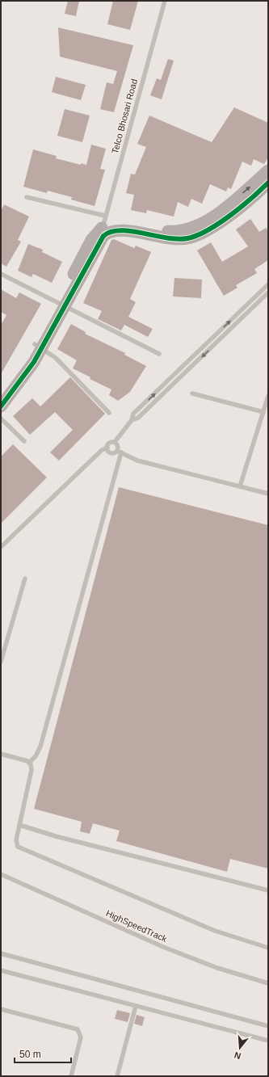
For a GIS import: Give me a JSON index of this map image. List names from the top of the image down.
{
  "streets": {
    "lane": ["Telco Bhosari Road", "HighSpeedTrack"]
  },
  "scale_bar": "50 m",
  "north": "bottom"
}
